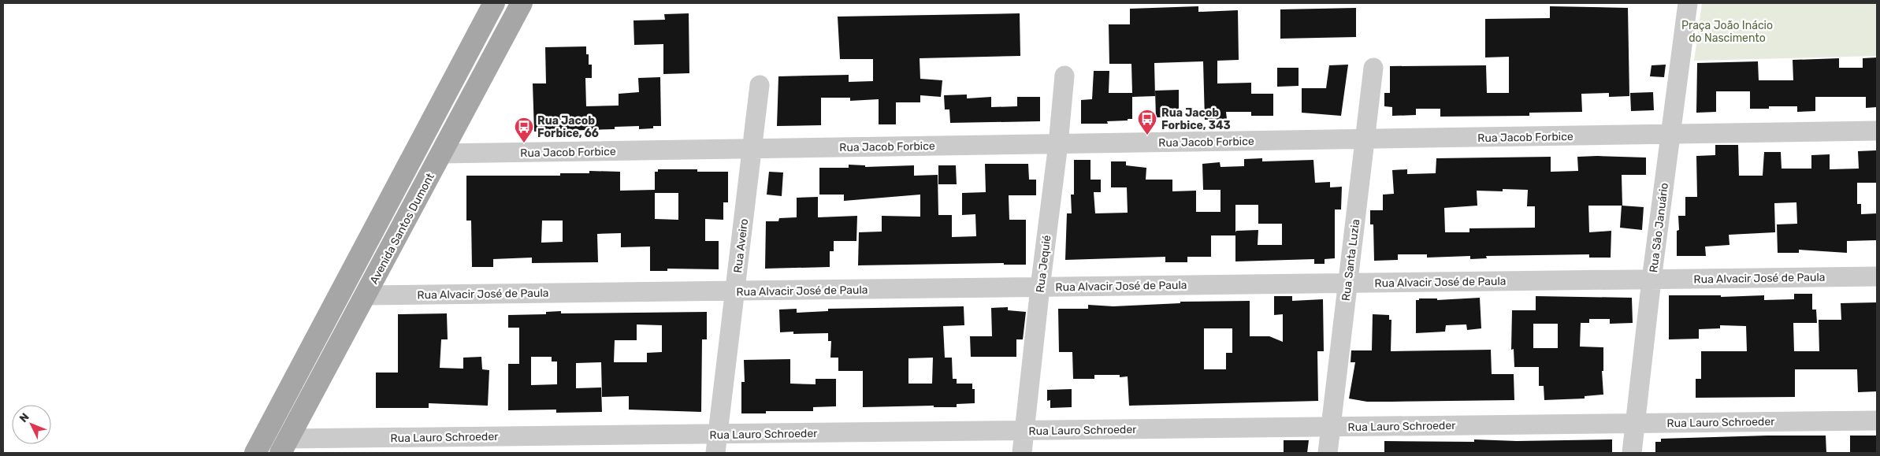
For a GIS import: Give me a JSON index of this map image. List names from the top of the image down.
{
  "streets": {
    "main road": ["Avenida Santos Dumont"],
    "street": [
      "Rua Jacob Forbice",
      "Rua São Januário",
      "Rua Aveiro",
      "Rua Santa Luzia",
      "Rua Jequié",
      "Rua Alvacir José de Paula",
      "Rua Lauro Schroeder"
    ]
  },
  "crossings": [
    ["Rua Jacob Forbice", "Rua São Januário"],
    ["Rua Jacob Forbice", "Avenida Santos Dumont"],
    ["Rua Jacob Forbice", "Rua Aveiro"],
    ["Rua Jacob Forbice", "Rua Santa Luzia"],
    ["Rua Jacob Forbice", "Rua Jequié"],
    ["Rua São Januário", "Rua Alvacir José de Paula"],
    ["Rua São Januário", "Rua Lauro Schroeder"],
    ["Avenida Santos Dumont", "Rua Alvacir José de Paula"],
    ["Avenida Santos Dumont", "Rua Lauro Schroeder"],
    ["Rua Aveiro", "Rua Alvacir José de Paula"],
    ["Rua Aveiro", "Rua Lauro Schroeder"],
    ["Rua Santa Luzia", "Rua Alvacir José de Paula"],
    ["Rua Santa Luzia", "Rua Lauro Schroeder"],
    ["Rua Jequié", "Rua Alvacir José de Paula"],
    ["Rua Jequié", "Rua Lauro Schroeder"]
  ],
  "parks": ["Praça João Inácio do Nascimento"],
  "places": {
    "bus stop": ["Rua Jacob Forbice, 343", "Rua Jacob Forbice, 66"]
  },
  "north": "top left"
}
